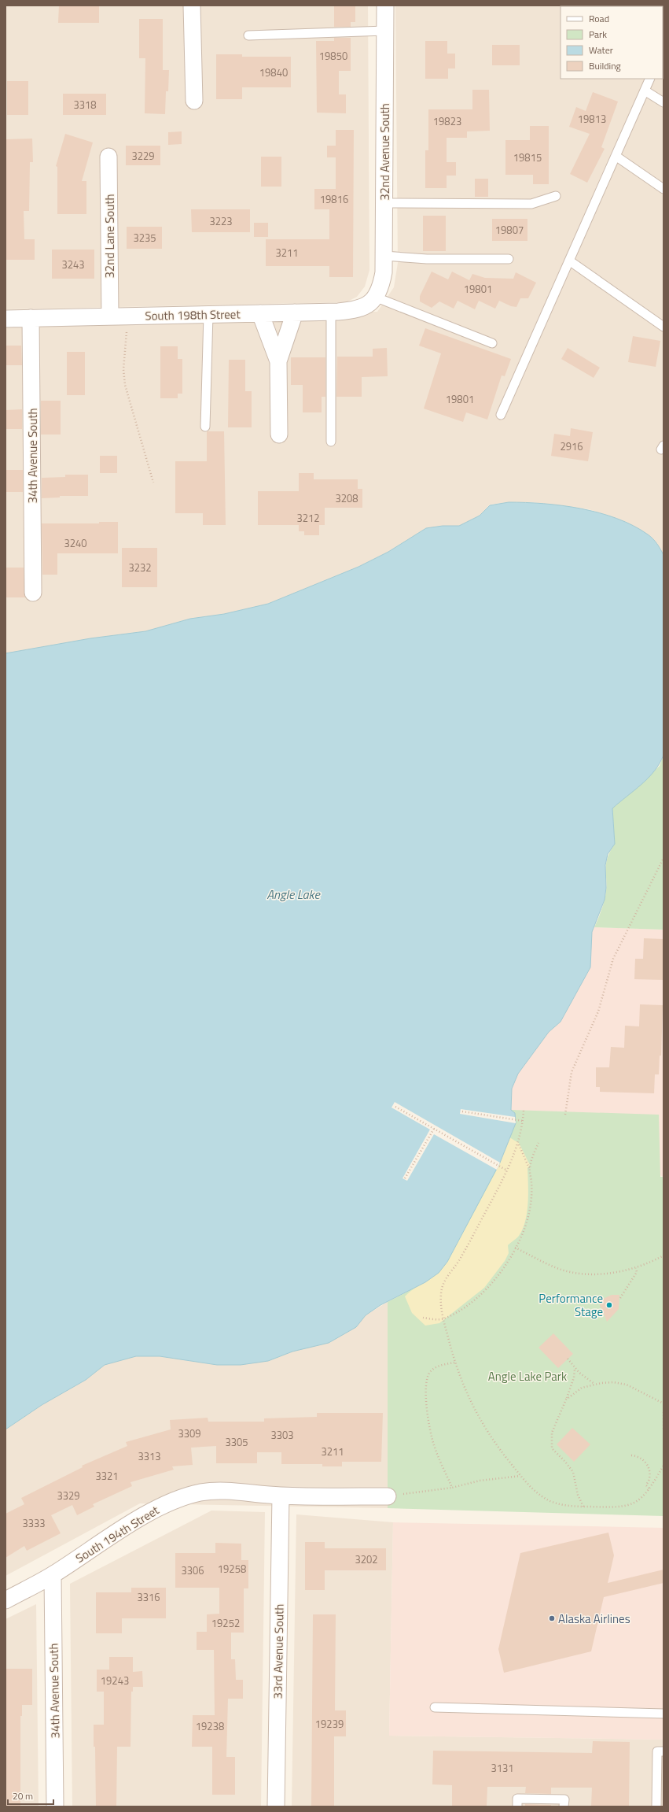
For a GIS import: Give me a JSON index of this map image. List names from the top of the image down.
{
  "streets": {
    "street": [
      "32nd Avenue South",
      "32nd Lane South",
      "South 198th Street",
      "34th Avenue South",
      "South 194th Street",
      "33rd Avenue South"
    ]
  },
  "crossings": [
    ["32nd Avenue South", "South 198th Street"],
    ["32nd Lane South", "South 198th Street"],
    ["South 198th Street", "34th Avenue South"],
    ["34th Avenue South", "South 194th Street"],
    ["South 194th Street", "33rd Avenue South"]
  ],
  "water": ["Angle Lake"],
  "parks": ["Angle Lake Park"],
  "places": ["Performance Stage", "Alaska Airlines"],
  "house_numbers": [
    "19850",
    "19840",
    "3318",
    "19813",
    "19823",
    "3229",
    "19815",
    "19816",
    "3223",
    "19807",
    "3235",
    "3211",
    "3243",
    "19801",
    "19801",
    "2916",
    "3208",
    "3212",
    "3240",
    "3232",
    "3309",
    "3303",
    "3305",
    "3211",
    "3313",
    "3321",
    "3329",
    "3333",
    "3202",
    "19258",
    "3306",
    "3316",
    "19252",
    "19243",
    "19239",
    "19238",
    "3131"
  ],
  "legend": [
    "Road",
    "Park",
    "Water",
    "Building"
  ],
  "scale_bar": "20 m"
}
